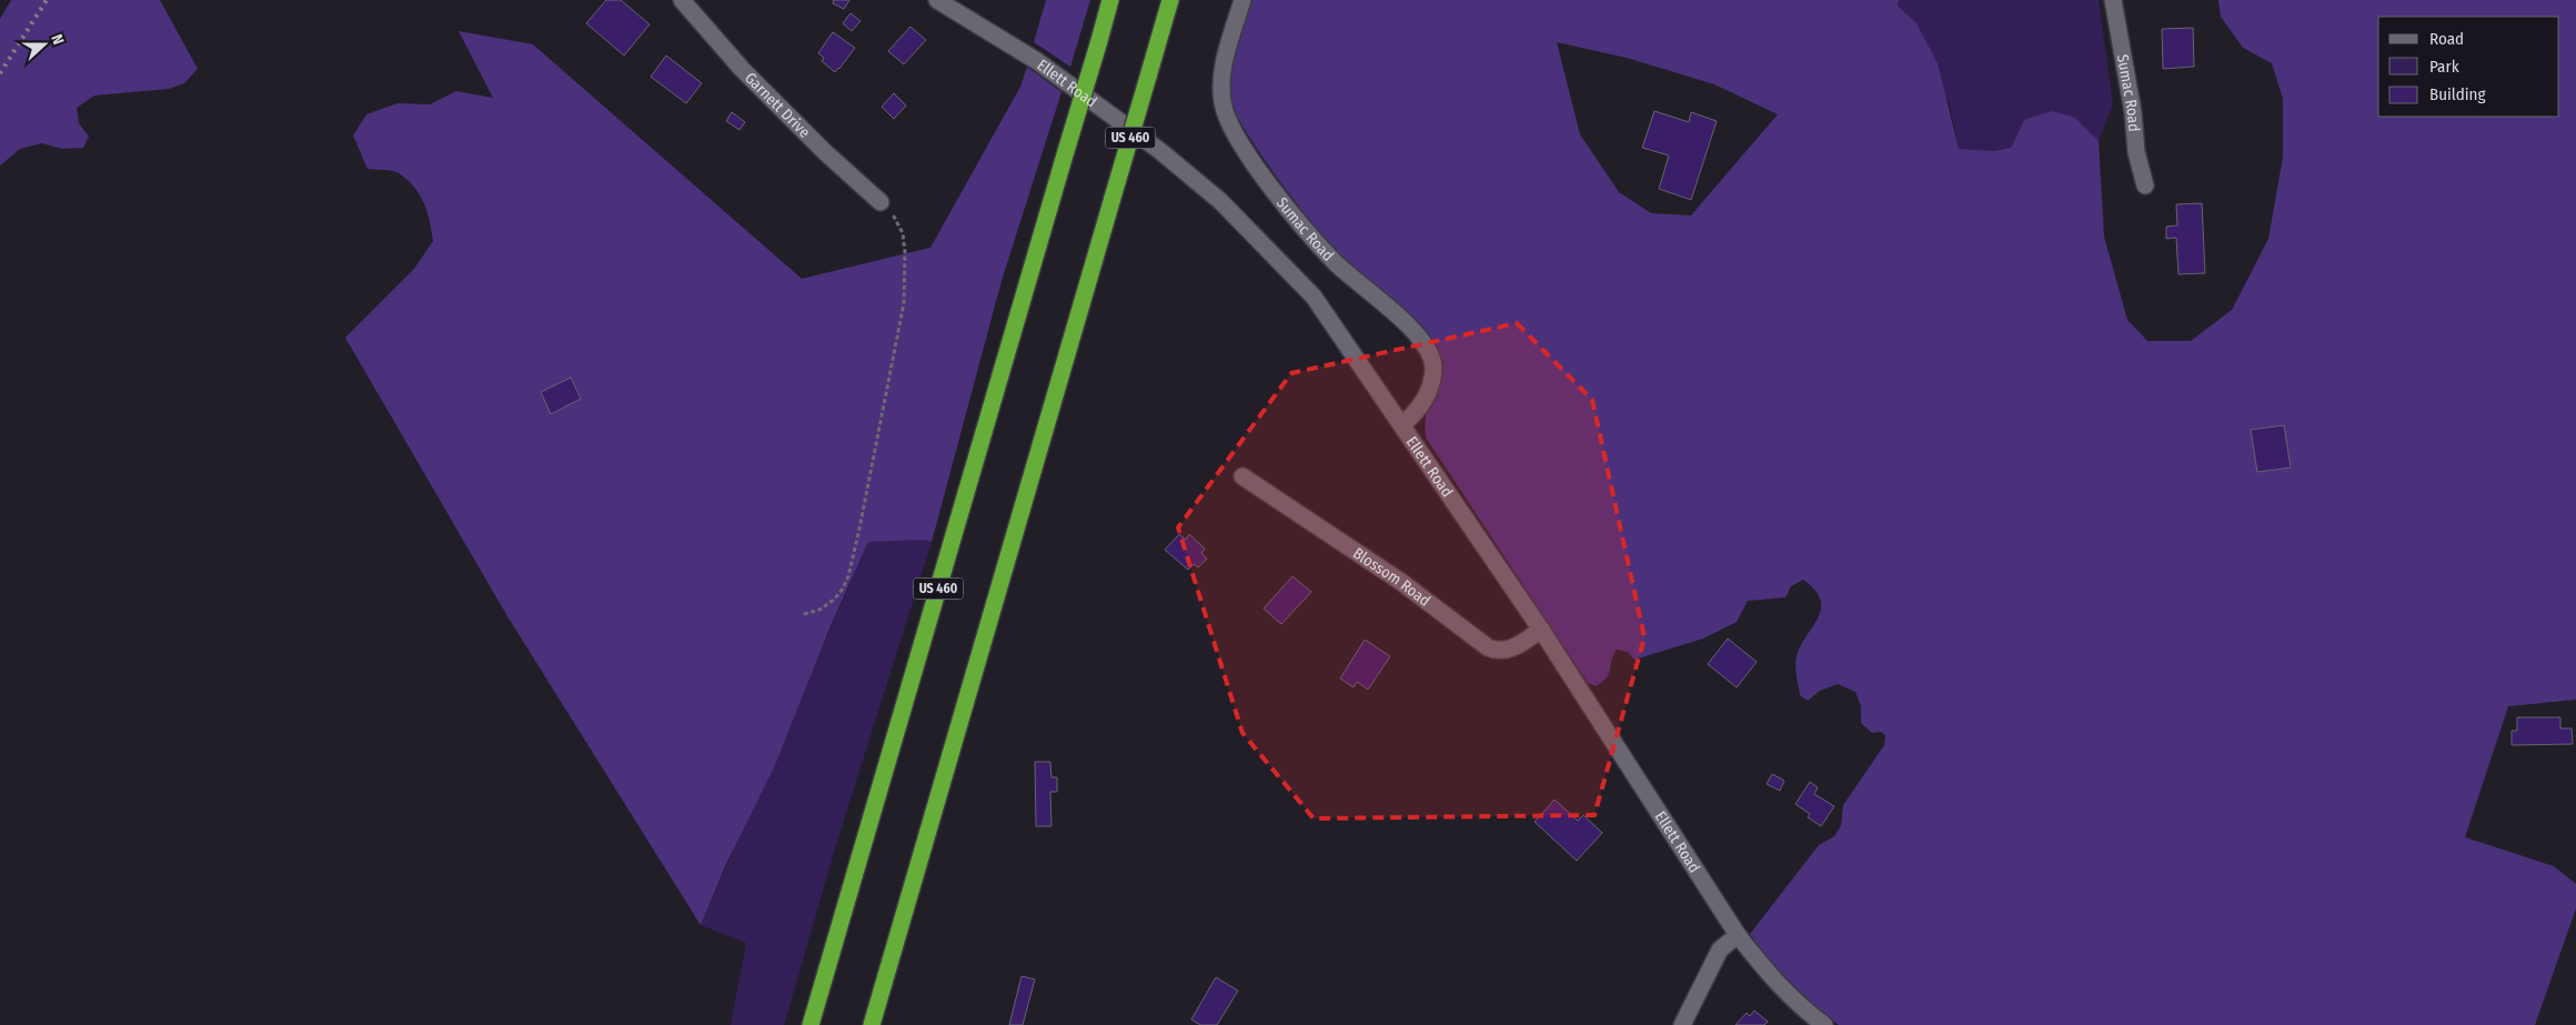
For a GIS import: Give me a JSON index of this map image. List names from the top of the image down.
{
  "streets": {
    "highway": ["US 460"],
    "street": [
      "Ellett Road",
      "Sumac Road",
      "Garnett Drive",
      "Blossom Road"
    ]
  },
  "crossings": [
    ["Ellett Road", "Sumac Road"],
    ["Ellett Road", "Blossom Road"]
  ],
  "legend": ["Road", "Park", "Building"],
  "north": "right"
}
